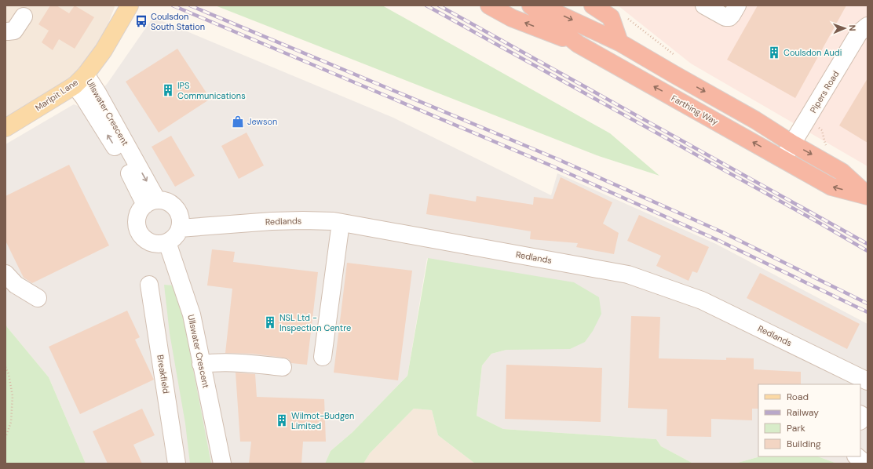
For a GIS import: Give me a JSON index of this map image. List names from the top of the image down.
{
  "streets": {
    "highway": ["Farthing Way"],
    "main road": ["Marlpit Lane"],
    "street": [
      "Pipers Road",
      "Ullswater Crescent",
      "Redlands",
      "Breakfield"
    ]
  },
  "crossings": [
    ["Pipers Road", "Farthing Way"],
    ["Marlpit Lane", "Ullswater Crescent"],
    ["Ullswater Crescent", "Redlands"]
  ],
  "places": {
    "bus stop": ["Coulsdon South Station"],
    "building": [
      "Coulsdon Audi",
      "IPS Communications",
      "NSL Ltd - Inspection Centre",
      "Wilmot-Budgen Limited"
    ],
    "shop": ["Jewson"]
  },
  "legend": [
    "Road",
    "Railway",
    "Park",
    "Building"
  ],
  "north": "right"
}
